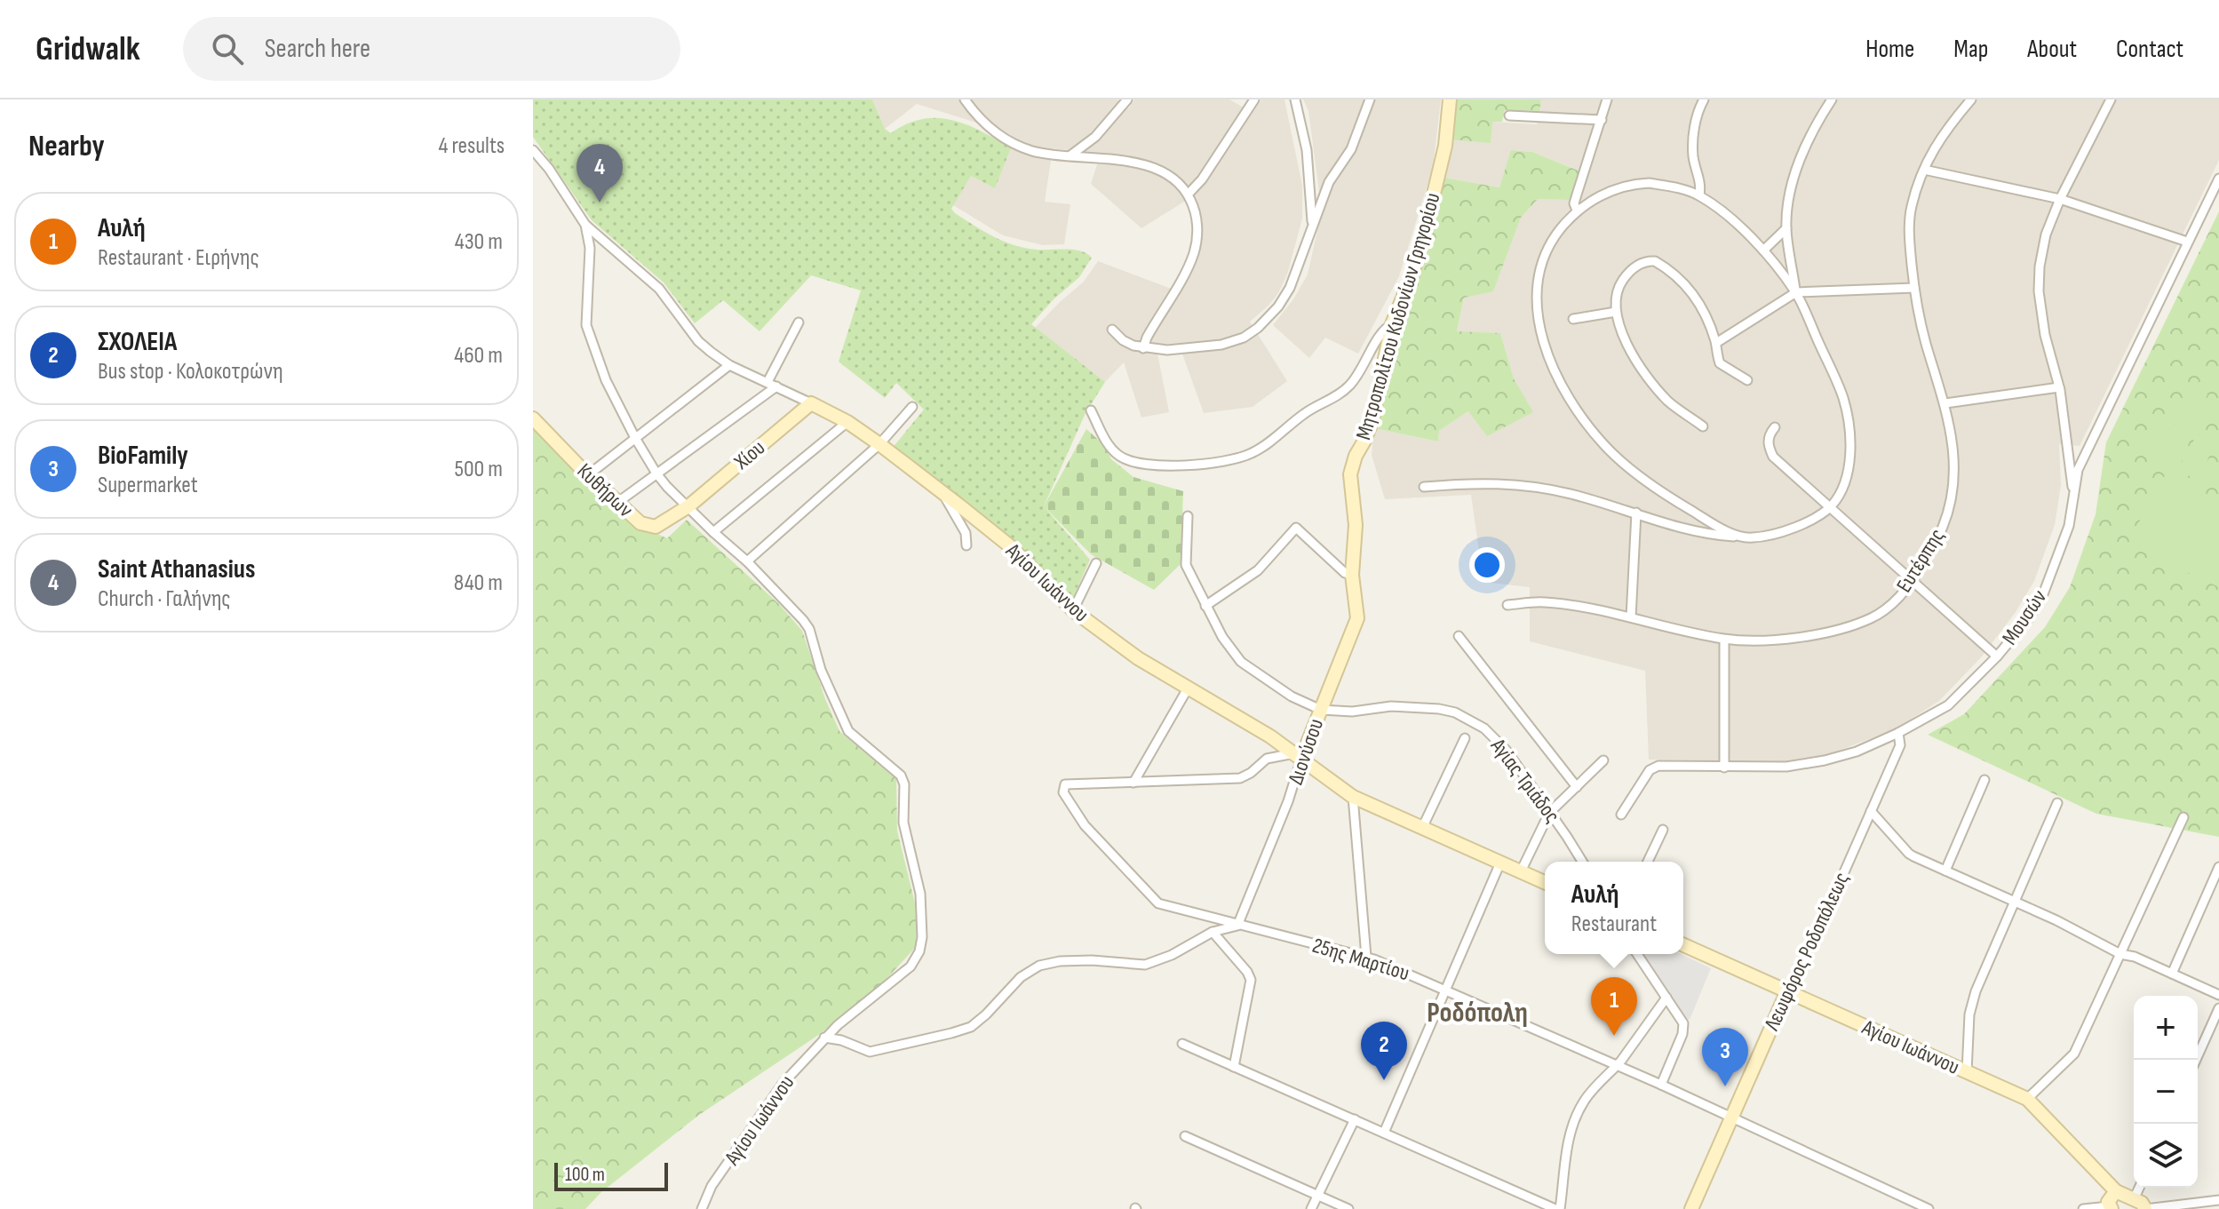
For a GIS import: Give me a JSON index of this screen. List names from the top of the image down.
{
  "streets": {
    "street": [
      "Μητροπολίτου Κυδονίων Γρηγορίου",
      "Χίου",
      "Κυθήρων",
      "Ευτέρπης",
      "Αγίου Ιωάννου",
      "Μουσών",
      "Διονύσου",
      "Αγίας Τριάδος",
      "Λεωφόρος Ροδοπόλεως",
      "25ης Μαρτίου"
    ]
  },
  "crossings": [
    ["Μητροπολίτου Κυδονίων Γρηγορίου", "Διονύσου"],
    ["Χίου", "Κυθήρων"],
    ["Χίου", "Αγίου Ιωάννου"],
    ["Κυθήρων", "Αγίου Ιωάννου"],
    ["Αγίου Ιωάννου", "Διονύσου"],
    ["Αγίου Ιωάννου", "Λεωφόρος Ροδοπόλεως"],
    ["Μουσών", "Λεωφόρος Ροδοπόλεως"],
    ["Διονύσου", "Αγίας Τριάδος"],
    ["Διονύσου", "25ης Μαρτίου"],
    ["Λεωφόρος Ροδοπόλεως", "25ης Μαρτίου"]
  ],
  "districts": ["Ροδόπολη"],
  "scale_bar": "100 m",
  "page": {
    "header": "Gridwalk",
    "search": "Search here",
    "nav": [
      "Home",
      "Map",
      "About",
      "Contact"
    ],
    "heading": ["Nearby", "4 results"],
    "pins": [
      "4",
      "1",
      "2",
      "3"
    ],
    "list": [
      {
        "mark": "1",
        "name": "Αυλή",
        "note": "Restaurant · Ειρήνης",
        "value": "430 m"
      },
      {
        "mark": "2",
        "name": "ΣΧΟΛΕΙΑ",
        "note": "Bus stop · Κολοκοτρώνη",
        "value": "460 m"
      },
      {
        "mark": "3",
        "name": "BioFamily",
        "note": "Supermarket",
        "value": "500 m"
      },
      {
        "mark": "4",
        "name": "Saint Athanasius",
        "note": "Church · Γαλήνης",
        "value": "840 m"
      }
    ],
    "popup": ["Αυλή", "Restaurant"],
    "map_buttons": ["+", "−"],
    "scale": "100 m"
  }
}
